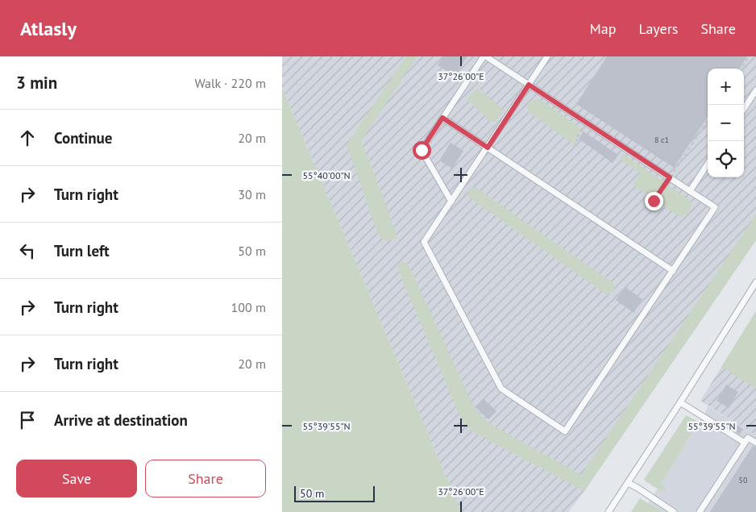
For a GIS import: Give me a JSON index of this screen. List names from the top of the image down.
{
  "house_numbers": ["8 с1", "50"],
  "scale_bar": "50 m",
  "page": {
    "header": "Atlasly",
    "nav": ["Map", "Layers", "Share"],
    "heading": ["3 min", "Walk · 220 m"],
    "map_buttons": ["+", "−"],
    "list": [
      ["Continue", "20 m"],
      ["Turn right", "30 m"],
      ["Turn left", "50 m"],
      ["Turn right", "100 m"],
      ["Turn right", "20 m"],
      "Arrive at destination"
    ],
    "buttons": ["Save", "Share"],
    "scale": "50 m"
  },
  "coordinates": ["37°26'00\"E", "55°40'00\"N", "55°39'55\"N"]
}
